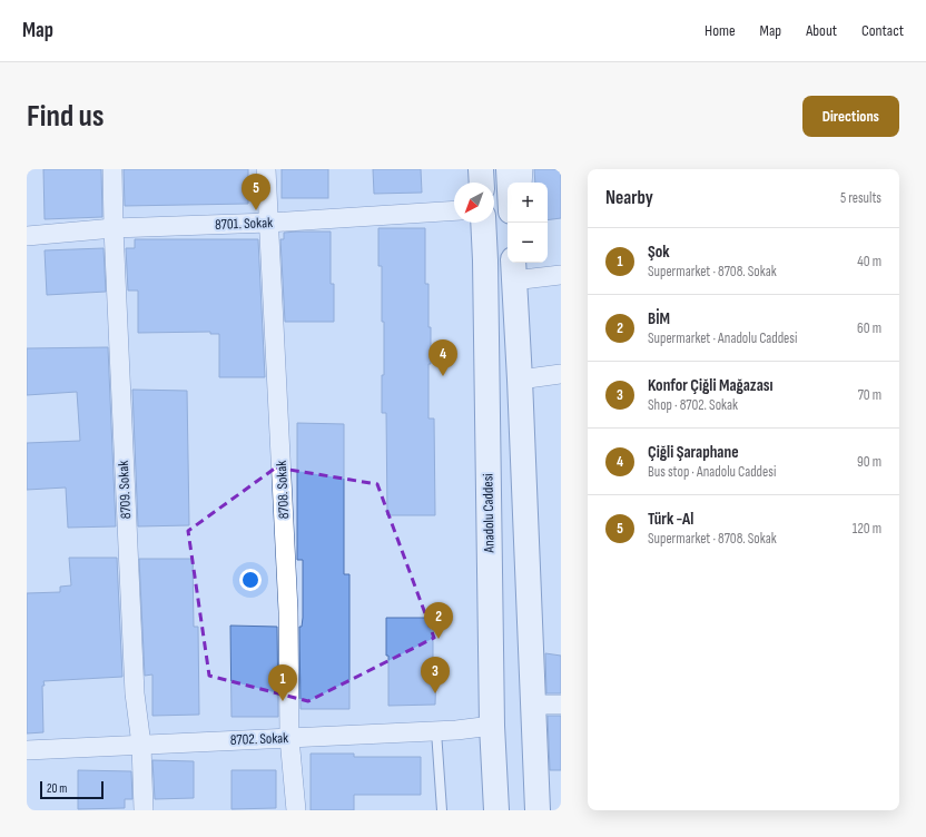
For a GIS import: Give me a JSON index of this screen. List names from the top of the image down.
{
  "streets": {
    "highway": ["Anadolu Caddesi"],
    "street": [
      "8701. Sokak",
      "8709. Sokak",
      "8708. Sokak",
      "8702. Sokak"
    ]
  },
  "crossings": [
    ["8701. Sokak", "8709. Sokak"],
    ["8701. Sokak", "8708. Sokak"],
    ["8709. Sokak", "8702. Sokak"],
    ["8708. Sokak", "8702. Sokak"],
    ["Anadolu Caddesi", "8702. Sokak"]
  ],
  "scale_bar": "20 m",
  "north": "bottom left",
  "page": {
    "header": "Map",
    "nav": [
      "Home",
      "Map",
      "About",
      "Contact"
    ],
    "buttons": "Directions",
    "title": "Find us",
    "heading": ["Nearby", "5 results"],
    "pins": [
      "5",
      "4",
      "2",
      "3",
      "1"
    ],
    "map_buttons": ["+", "−"],
    "list": [
      {
        "mark": "1",
        "name": "Şok",
        "note": "Supermarket · 8708. Sokak",
        "value": "40 m"
      },
      {
        "mark": "2",
        "name": "BİM",
        "note": "Supermarket · Anadolu Caddesi",
        "value": "60 m"
      },
      {
        "mark": "3",
        "name": "Konfor Çiğli Mağazası",
        "note": "Shop · 8702. Sokak",
        "value": "70 m"
      },
      {
        "mark": "4",
        "name": "Çiğli Şaraphane",
        "note": "Bus stop · Anadolu Caddesi",
        "value": "90 m"
      },
      {
        "mark": "5",
        "name": "Türk -Al",
        "note": "Supermarket · 8708. Sokak",
        "value": "120 m"
      }
    ],
    "scale": "20 m"
  }
}
